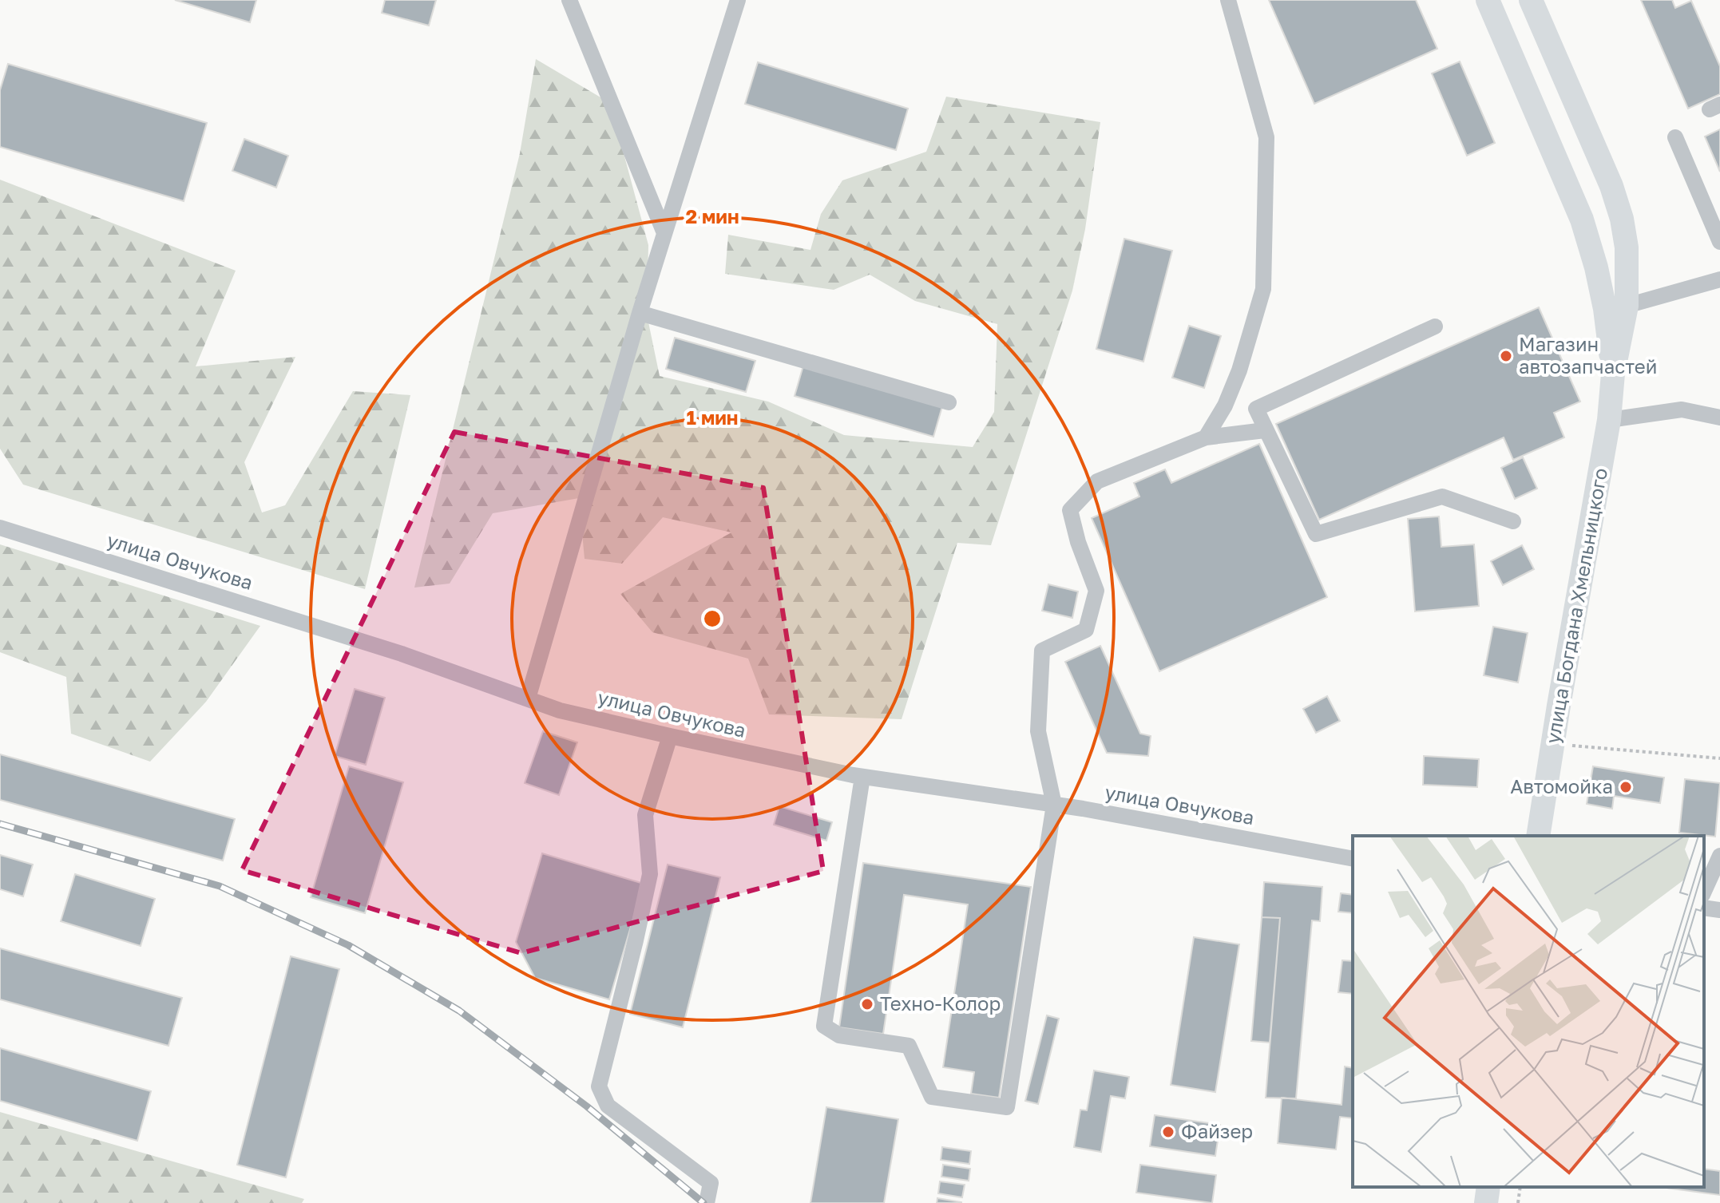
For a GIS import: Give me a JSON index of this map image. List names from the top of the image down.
{
  "streets": {
    "highway": ["улица Богдана Хмельницкого"],
    "street": ["улица Овчукова"]
  },
  "places": [
    "Магазин автозапчастей",
    "Автомойка",
    "Техно-Колор",
    "Файзер"
  ],
  "rings": ["2 мин", "1 мин"]
}
